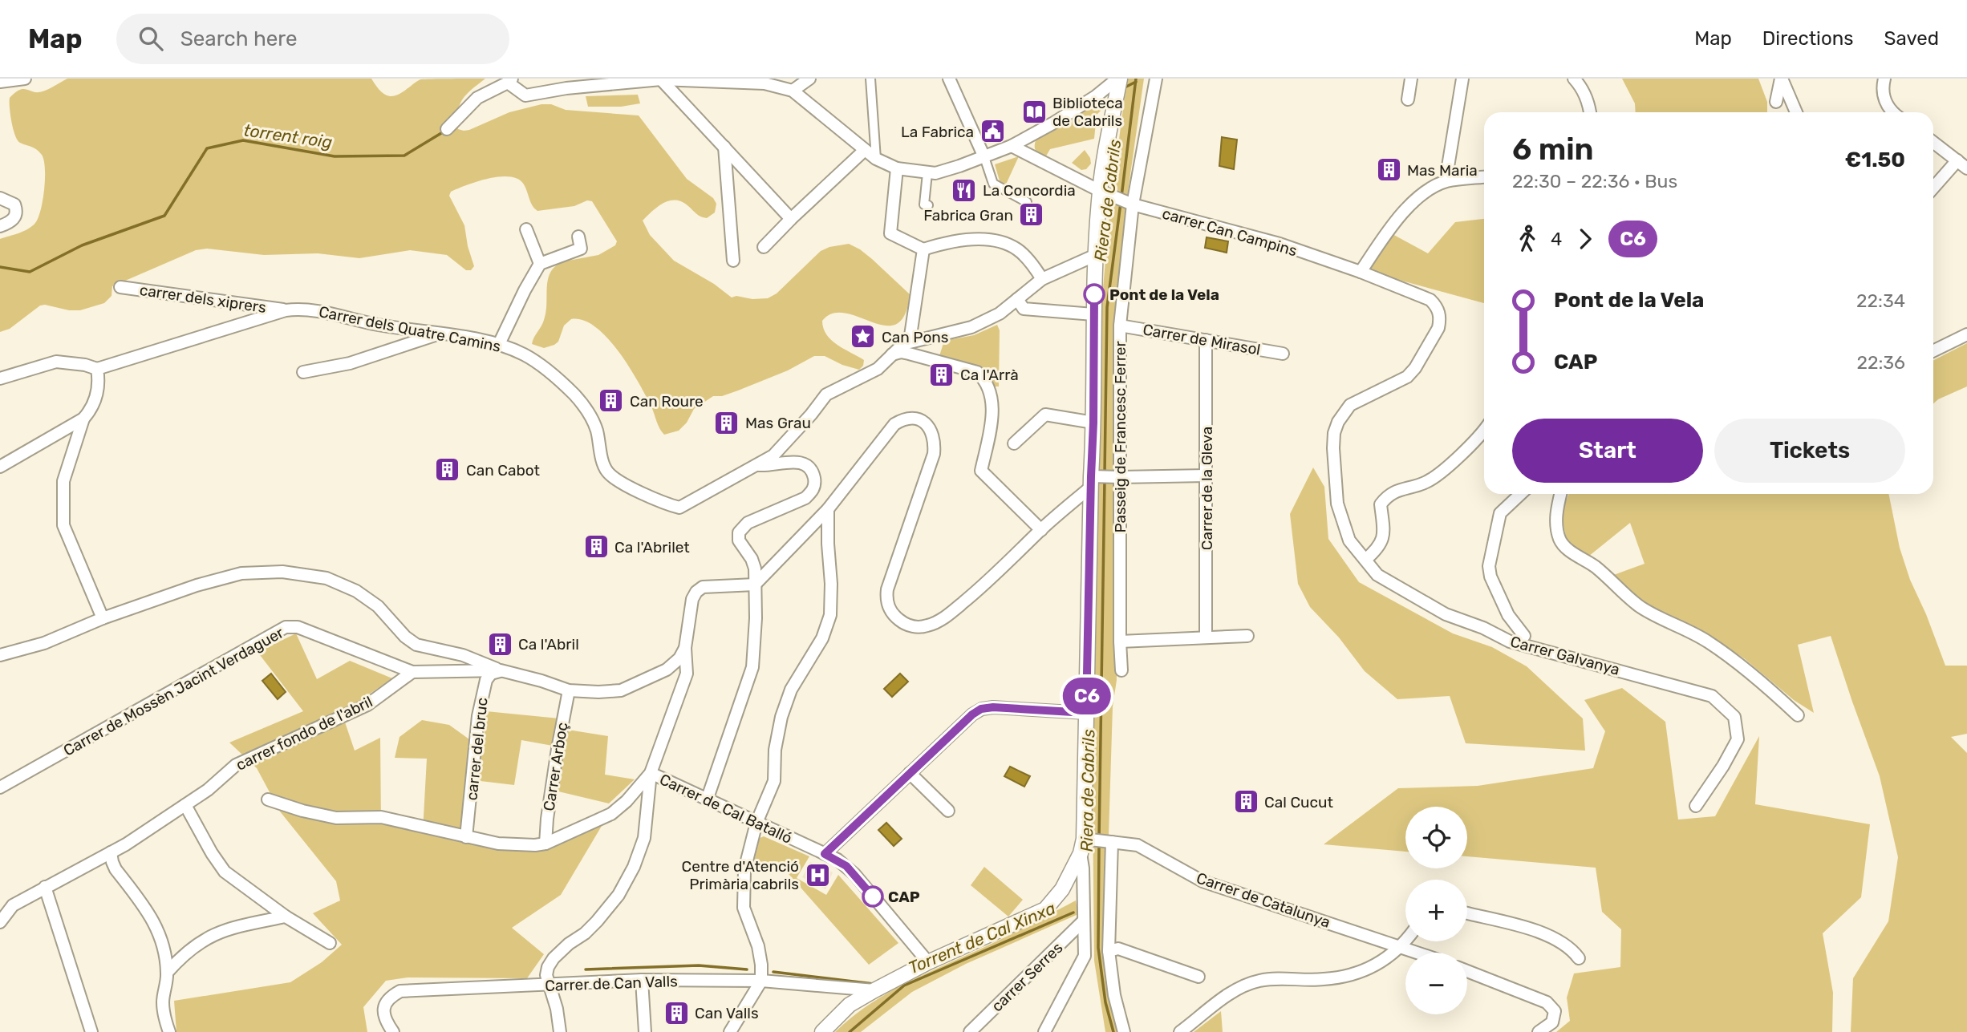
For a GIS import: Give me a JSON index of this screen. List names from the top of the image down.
{
  "streets": {
    "street": [
      "carrer Can Campins",
      "carrer dels xiprers",
      "Carrer dels Quatre Camins",
      "Carrer de Mirasol",
      "Passeig de Francesc Ferrer",
      "Carrer de la Gleva",
      "Carrer Galvanya",
      "Carrer de Mossèn Jacint Verdaguer",
      "carrer fondo de l'abril",
      "carrer del bruc",
      "Carrer Arboç",
      "Carrer de Cal Batalló",
      "Carrer de Catalunya",
      "carrer Serres",
      "Carrer de Can Valls"
    ]
  },
  "crossings": [
    ["carrer Can Campins", "Passeig de Francesc Ferrer"],
    ["carrer Can Campins", "Carrer Galvanya"],
    ["carrer dels xiprers", "Carrer dels Quatre Camins"],
    ["Carrer de Mirasol", "Passeig de Francesc Ferrer"],
    ["Carrer de Mirasol", "Carrer de la Gleva"],
    ["Carrer de Mossèn Jacint Verdaguer", "carrer fondo de l'abril"],
    ["Carrer de Mossèn Jacint Verdaguer", "carrer del bruc"],
    ["Carrer de Mossèn Jacint Verdaguer", "Carrer Arboç"],
    ["carrer del bruc", "Carrer de Cal Batalló"],
    ["Carrer Arboç", "Carrer de Cal Batalló"]
  ],
  "water": ["torrent roig", "Riera de Cabrils", "Torrent de Cal Xinxa"],
  "places": {
    "library": ["Biblioteca de Cabrils"],
    "public building": ["La Fabrica"],
    "building": [
      "Mas Maria",
      "Fabrica Gran",
      "Ca l'Arrà",
      "Can Roure",
      "Mas Grau",
      "Can Cabot",
      "Ca l'Abrilet",
      "Ca l'Abril",
      "Cal Cucut",
      "Can Valls"
    ],
    "restaurant": ["La Concordia"],
    "other": ["Pont de la Vela", "CAP"],
    "place": ["Can Pons"],
    "hospital": ["Centre d'Atenció Primària cabrils"]
  },
  "lines": ["bus line C6"],
  "page": {
    "header": "Map",
    "search": "Search here",
    "nav": ["Map", "Directions", "Saved"],
    "on_map": "C6",
    "heading": ["6 min", "22:30 – 22:36 · Bus", "€1.50"],
    "legs": ["4", "C6"],
    "list": [
      {
        "name": "Pont de la Vela",
        "value": "22:34"
      },
      {
        "name": "CAP",
        "value": "22:36"
      }
    ],
    "buttons": ["Start", "Tickets"],
    "map_buttons": ["+", "−"]
  }
}
